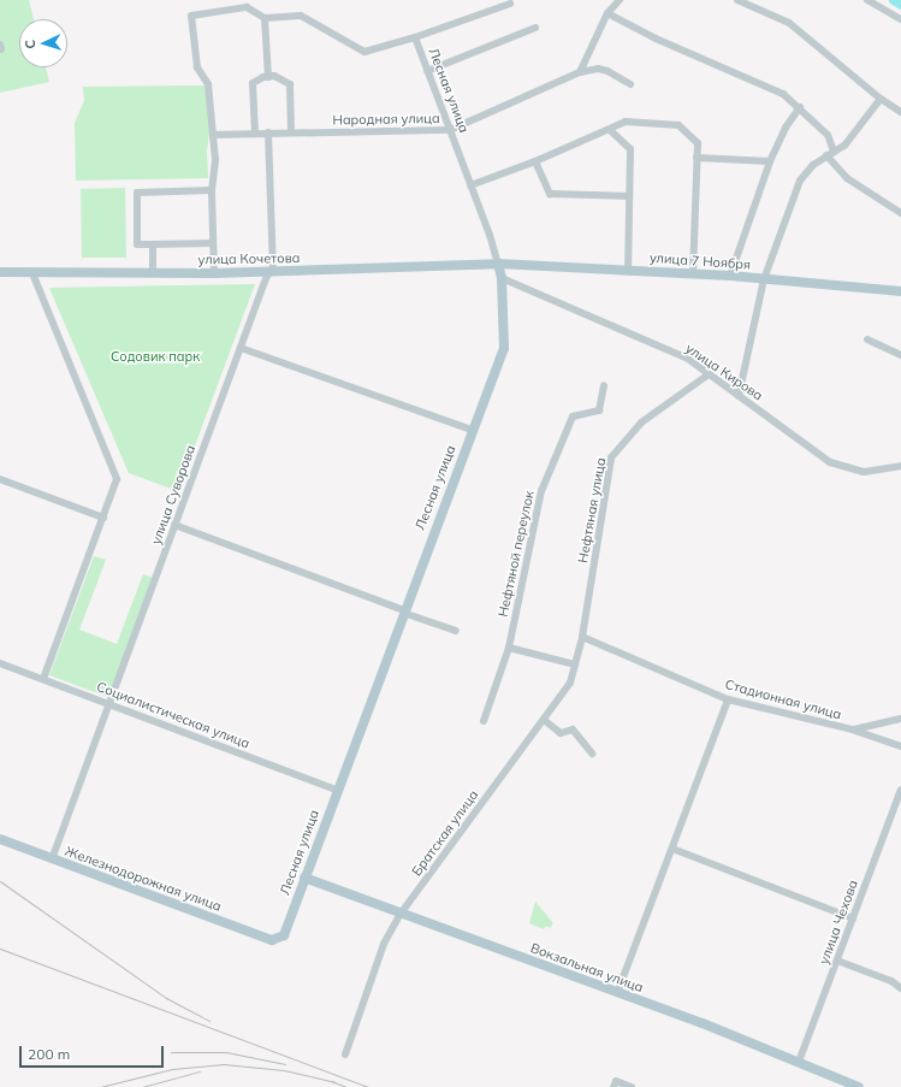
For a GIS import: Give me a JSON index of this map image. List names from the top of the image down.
{
  "streets": {
    "main road": [
      "Лесная улица",
      "улица Кочетова",
      "улица 7 Ноября",
      "Железнодорожная улица",
      "Вокзальная улица"
    ],
    "street": [
      "Народная улица",
      "улица Кирова",
      "улица Суворова",
      "Нефтяная улица",
      "Нефтяной переулок",
      "Стадионная улица",
      "Социалистическая улица",
      "Братская улица",
      "улица Чехова"
    ]
  },
  "crossings": [
    ["Лесная улица", "Народная улица"],
    ["Лесная улица", "улица Кочетова"],
    ["Лесная улица", "улица 7 Ноября"],
    ["Лесная улица", "улица Кирова"],
    ["Лесная улица", "Социалистическая улица"],
    ["Лесная улица", "Железнодорожная улица"],
    ["Лесная улица", "Вокзальная улица"],
    ["Народная улица", "улица Суворова"],
    ["улица Кочетова", "улица 7 Ноября"],
    ["улица Кочетова", "улица Суворова"],
    ["улица Кирова", "Нефтяная улица"],
    ["улица Суворова", "Социалистическая улица"],
    ["улица Суворова", "Железнодорожная улица"],
    ["Нефтяная улица", "Стадионная улица"],
    ["Нефтяная улица", "Братская улица"],
    ["Стадионная улица", "Братская улица"],
    ["Братская улица", "Вокзальная улица"],
    ["улица Чехова", "Вокзальная улица"]
  ],
  "parks": ["Содовик парк"],
  "scale_bar": "200 m",
  "north": "left"
}
